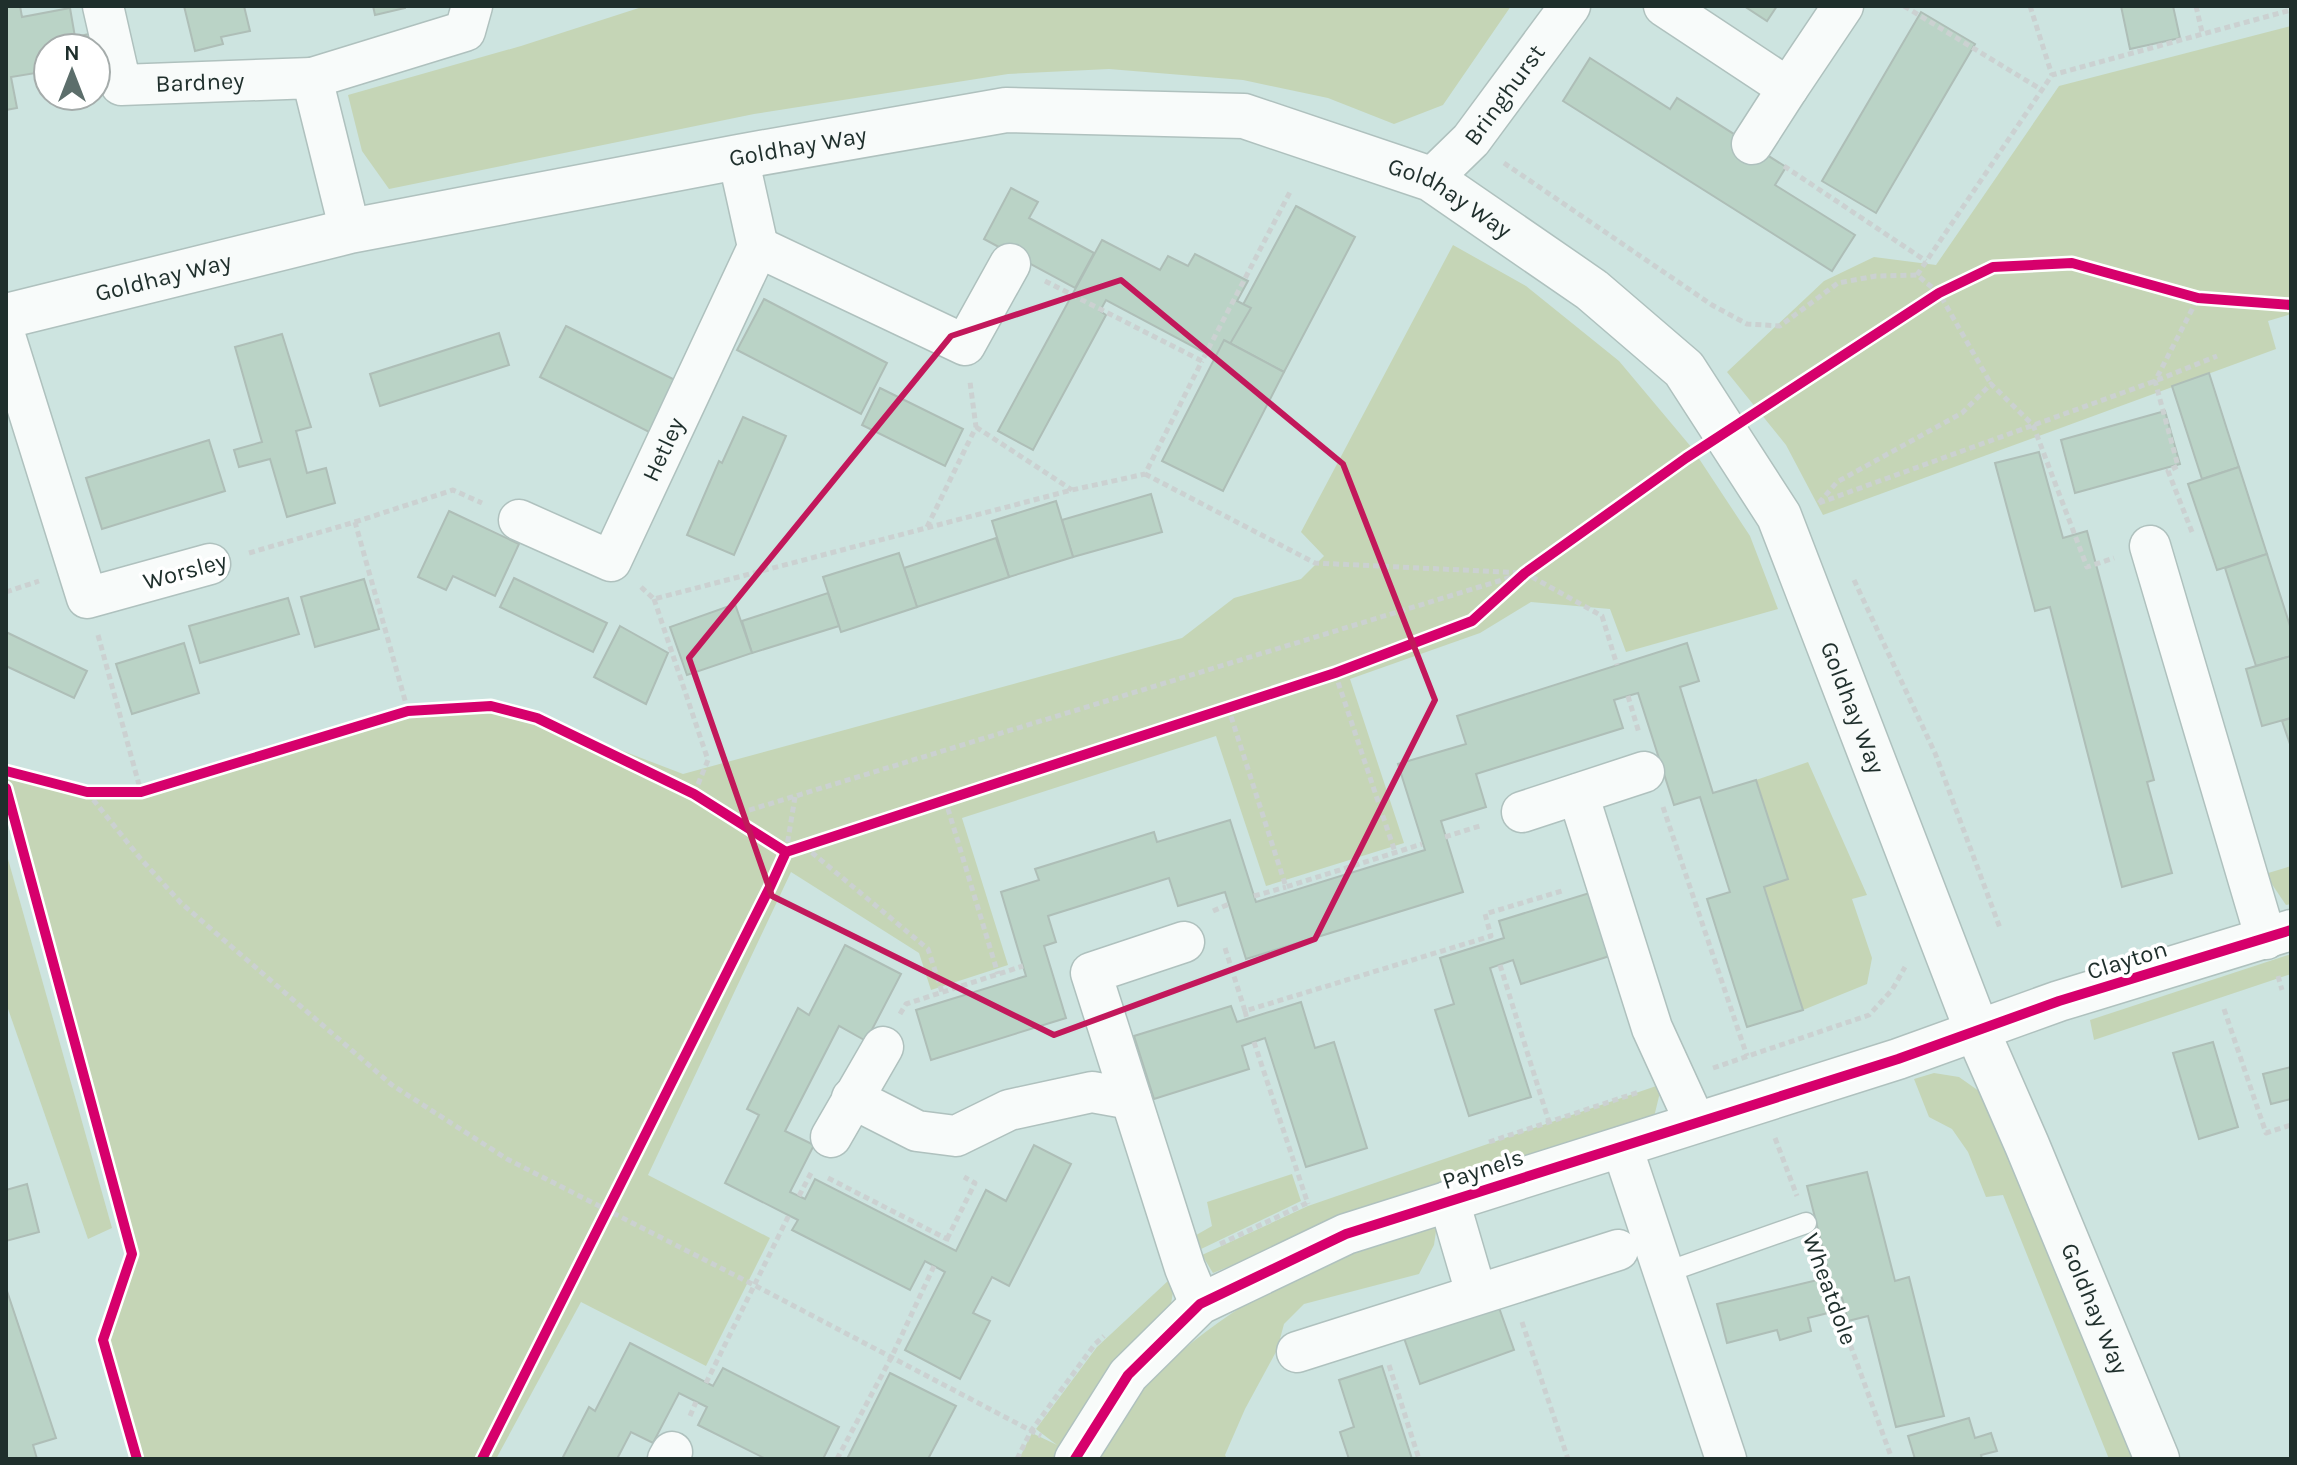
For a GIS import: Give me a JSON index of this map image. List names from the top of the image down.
{
  "streets": {
    "street": [
      "Bardney",
      "Bringhurst",
      "Goldhay Way",
      "Hetley",
      "Worsley",
      "Clayton",
      "Paynels"
    ],
    "path": ["Wheatdole"]
  },
  "crossings": [
    ["Bringhurst", "Goldhay Way"],
    ["Goldhay Way", "Clayton"],
    ["Goldhay Way", "Paynels"],
    ["Clayton", "Paynels"]
  ],
  "north": "top"
}
